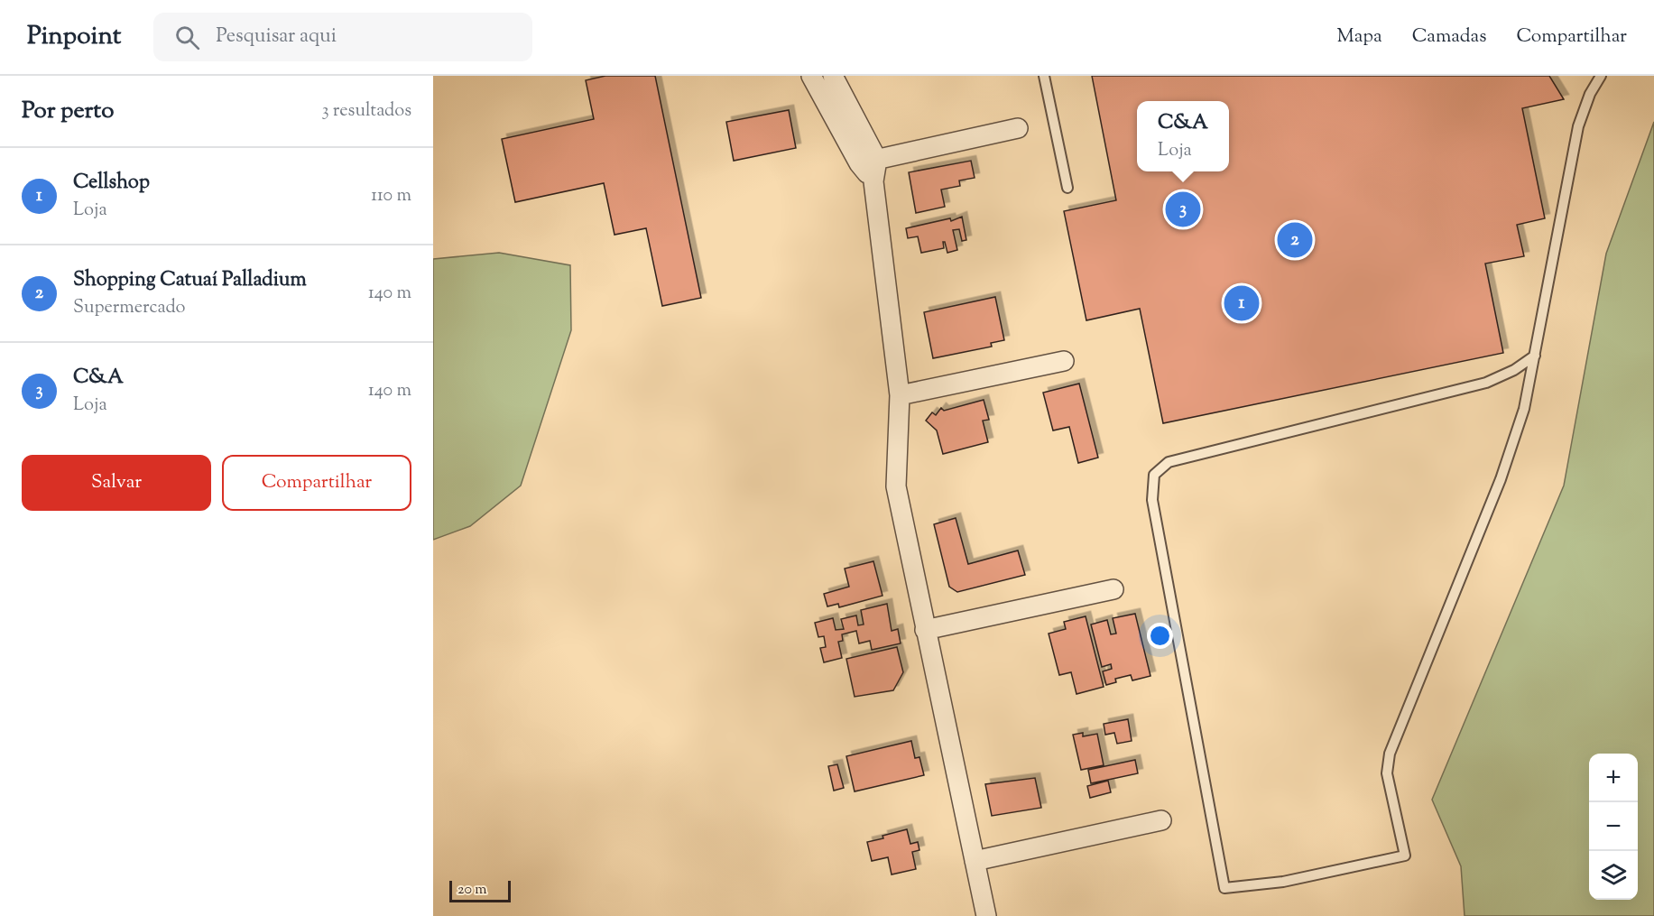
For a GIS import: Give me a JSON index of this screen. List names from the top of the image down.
{
  "scale_bar": "20 m",
  "page": {
    "header": "Pinpoint",
    "search": "Pesquisar aqui",
    "nav": ["Mapa", "Camadas", "Compartilhar"],
    "heading": ["Por perto", "3 resultados"],
    "popup": ["C&A", "Loja"],
    "list": [
      {
        "mark": "1",
        "name": "Cellshop",
        "note": "Loja",
        "value": "110 m"
      },
      {
        "mark": "2",
        "name": "Shopping Catuaí Palladium",
        "note": "Supermercado",
        "value": "140 m"
      },
      {
        "mark": "3",
        "name": "C&A",
        "note": "Loja",
        "value": "140 m"
      }
    ],
    "pins": ["3", "2", "1"],
    "buttons": ["Salvar", "Compartilhar"],
    "map_buttons": ["+", "−"],
    "scale": "20 m"
  }
}
